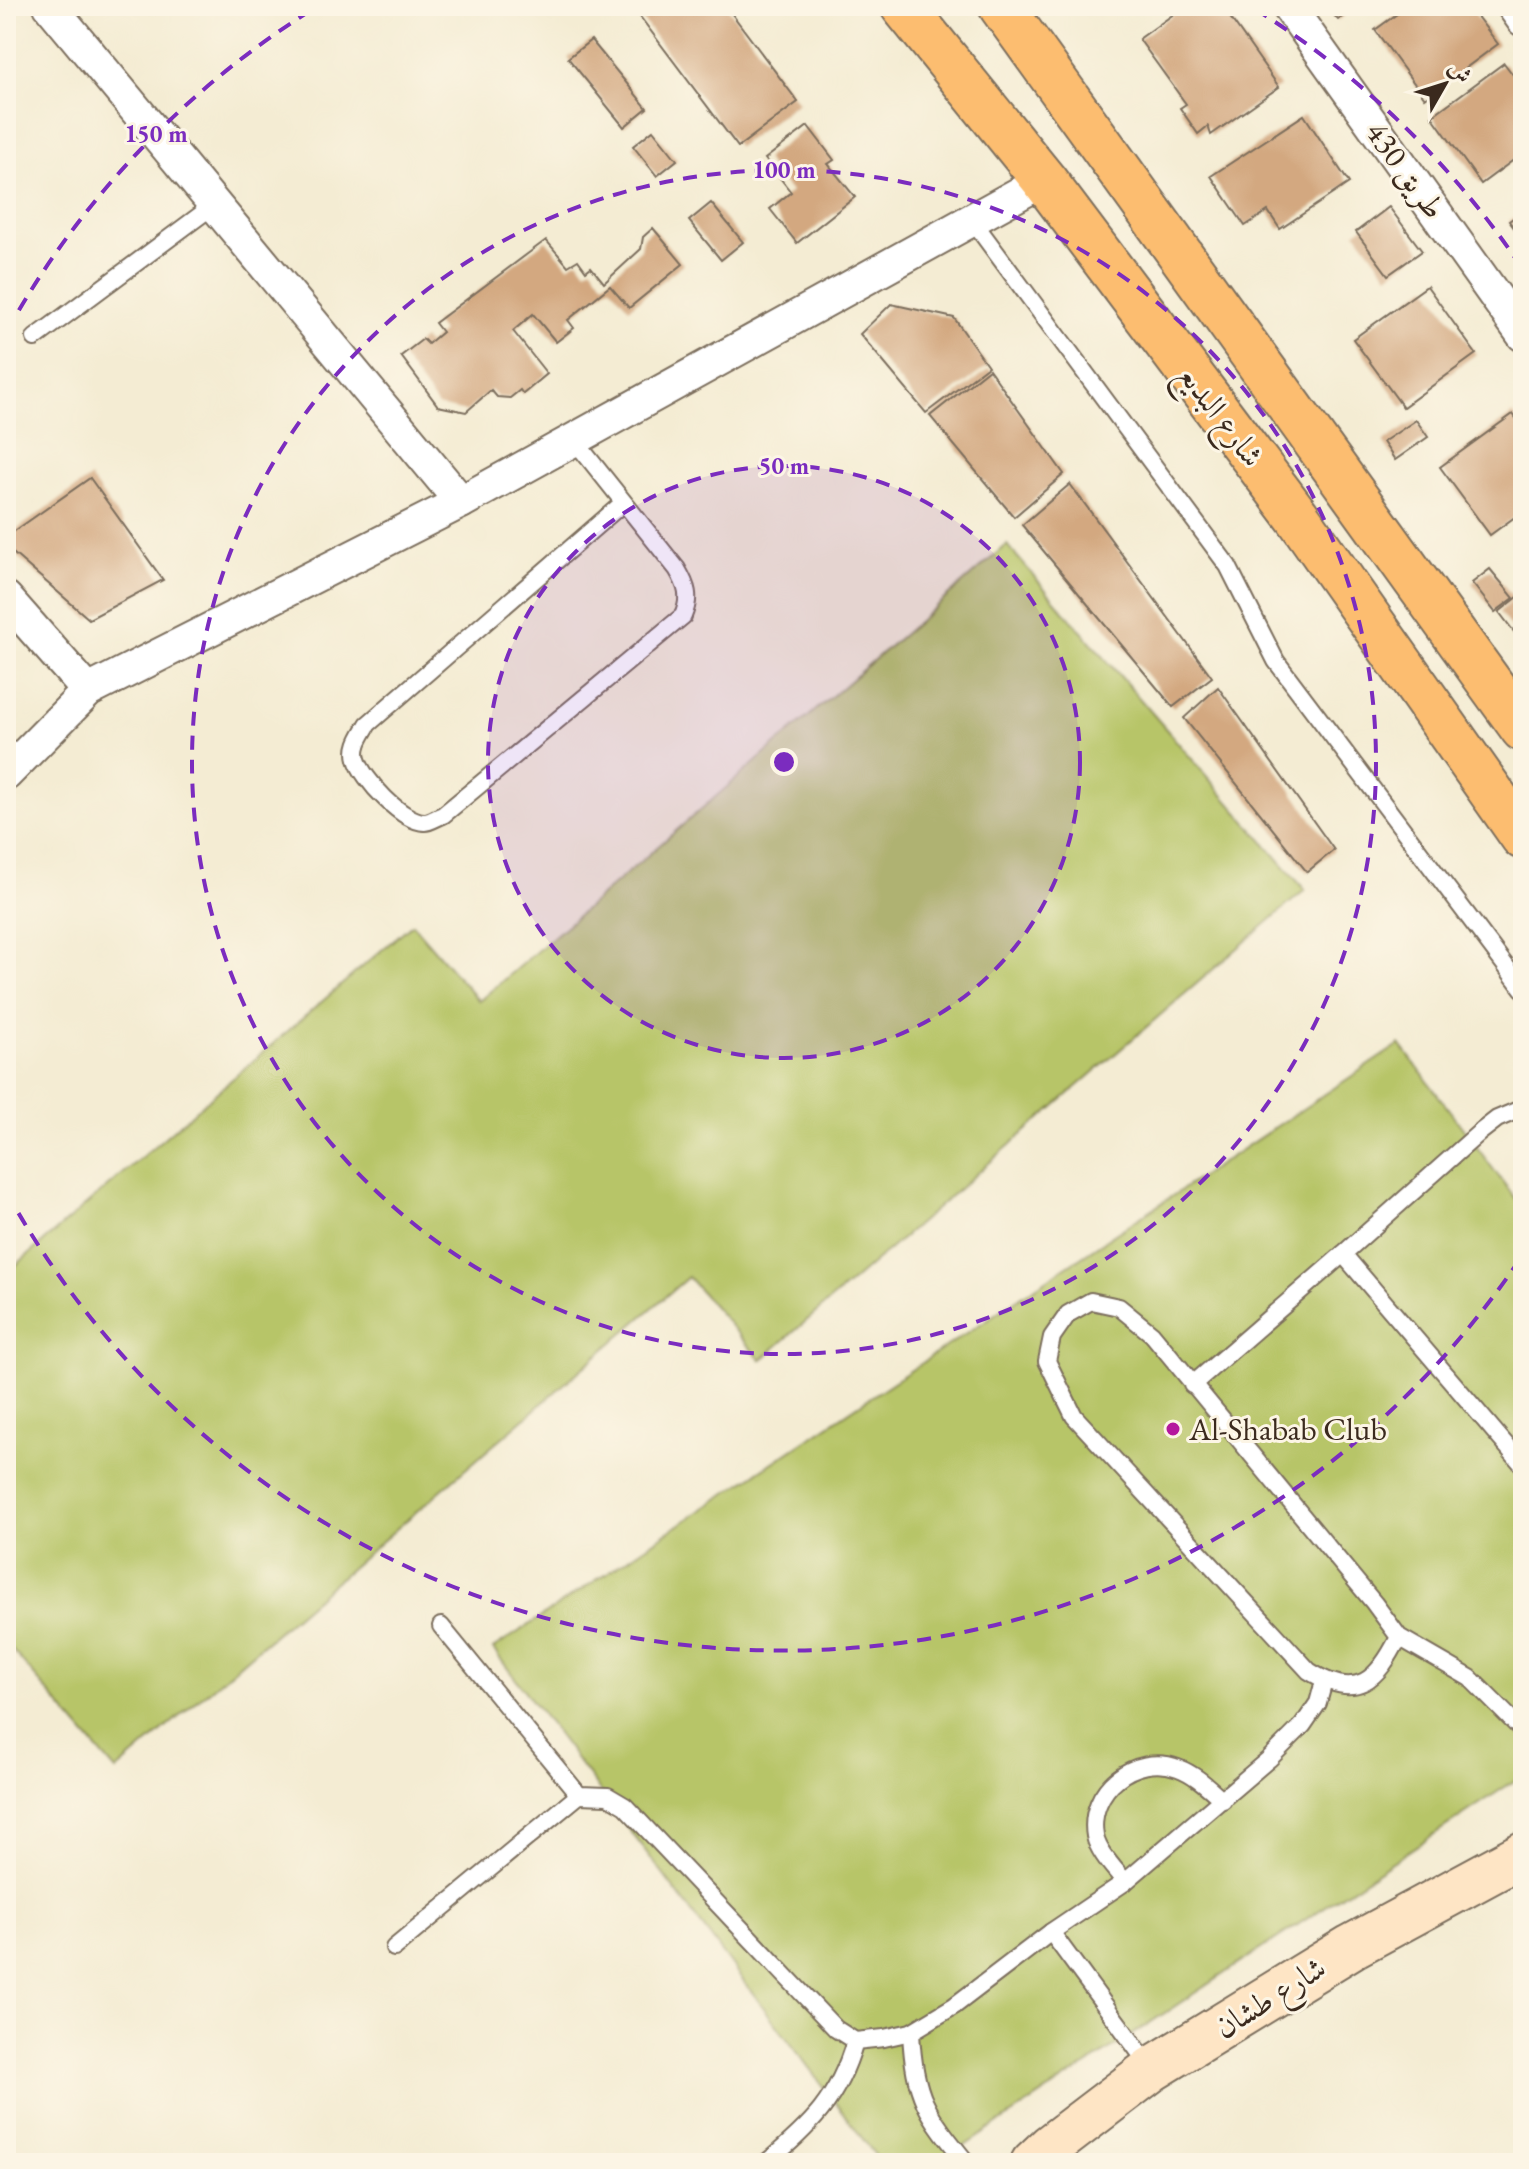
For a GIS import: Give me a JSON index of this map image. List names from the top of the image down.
{
  "streets": {
    "main road": ["شارع البديع"],
    "street": ["طريق 430", "شارع طشان"]
  },
  "places": ["Al-Shabab Club"],
  "north": "top right",
  "rings": ["150 m", "100 m", "50 m"]
}
